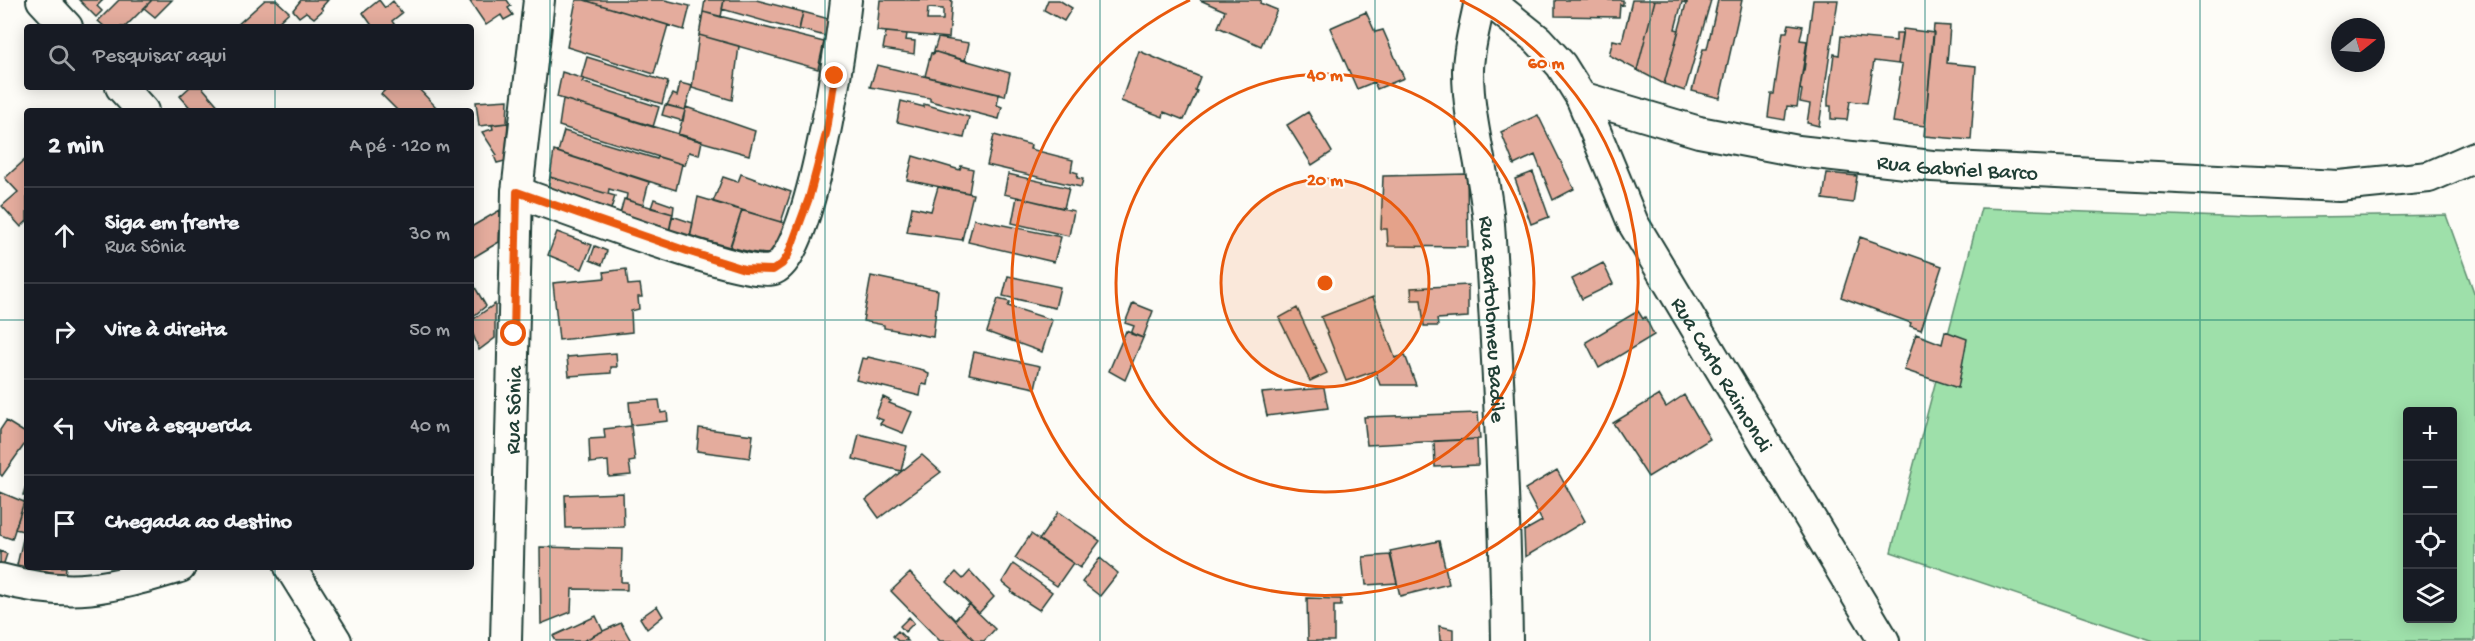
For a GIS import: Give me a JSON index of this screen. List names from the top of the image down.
{
  "streets": {
    "street": [
      "Rua Gabriel Barco",
      "Rua Bartolomeu Badile",
      "Rua Carlo Raimondi",
      "Rua Sônia"
    ]
  },
  "crossings": [
    ["Rua Gabriel Barco", "Rua Carlo Raimondi"]
  ],
  "north": "right",
  "page": {
    "search": "Pesquisar aqui",
    "heading": ["2 min", "A pé · 120 m"],
    "list": [
      ["Siga em frente", "Rua Sônia", "30 m"],
      ["Vire à direita", "50 m"],
      ["Vire à esquerda", "40 m"],
      "Chegada ao destino"
    ],
    "map_buttons": ["+", "−"]
  },
  "rings": ["60 m", "40 m", "20 m"]
}
